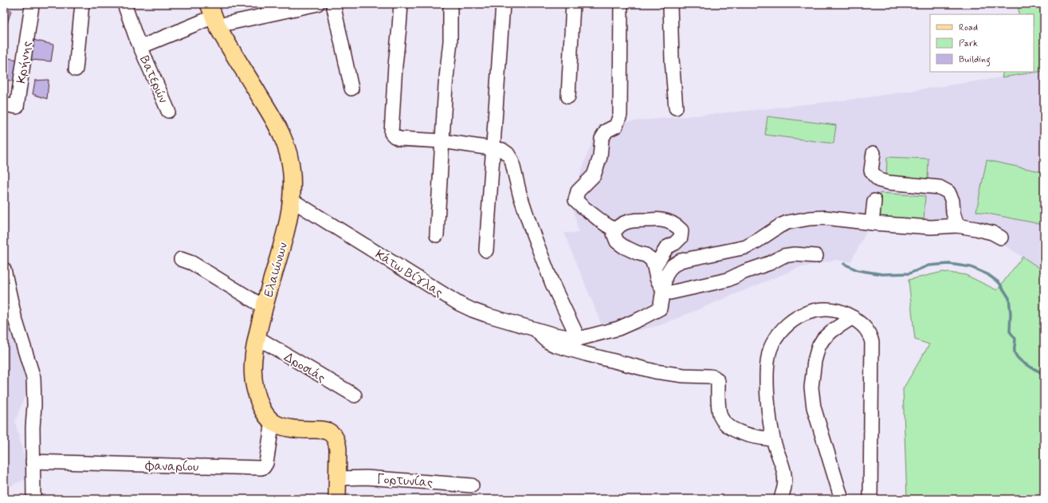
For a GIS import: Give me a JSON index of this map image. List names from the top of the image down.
{
  "streets": {
    "main road": ["Ελαιώνων"],
    "street": [
      "Κρήνης",
      "Βατερών",
      "Κάτω Βίγλας",
      "Δροσιάς",
      "Φαναρίου",
      "Γορτυνίας"
    ]
  },
  "crossings": [
    ["Ελαιώνων", "Κάτω Βίγλας"],
    ["Ελαιώνων", "Δροσιάς"],
    ["Ελαιώνων", "Φαναρίου"],
    ["Ελαιώνων", "Γορτυνίας"]
  ],
  "legend": ["Road", "Park", "Building"]
}
